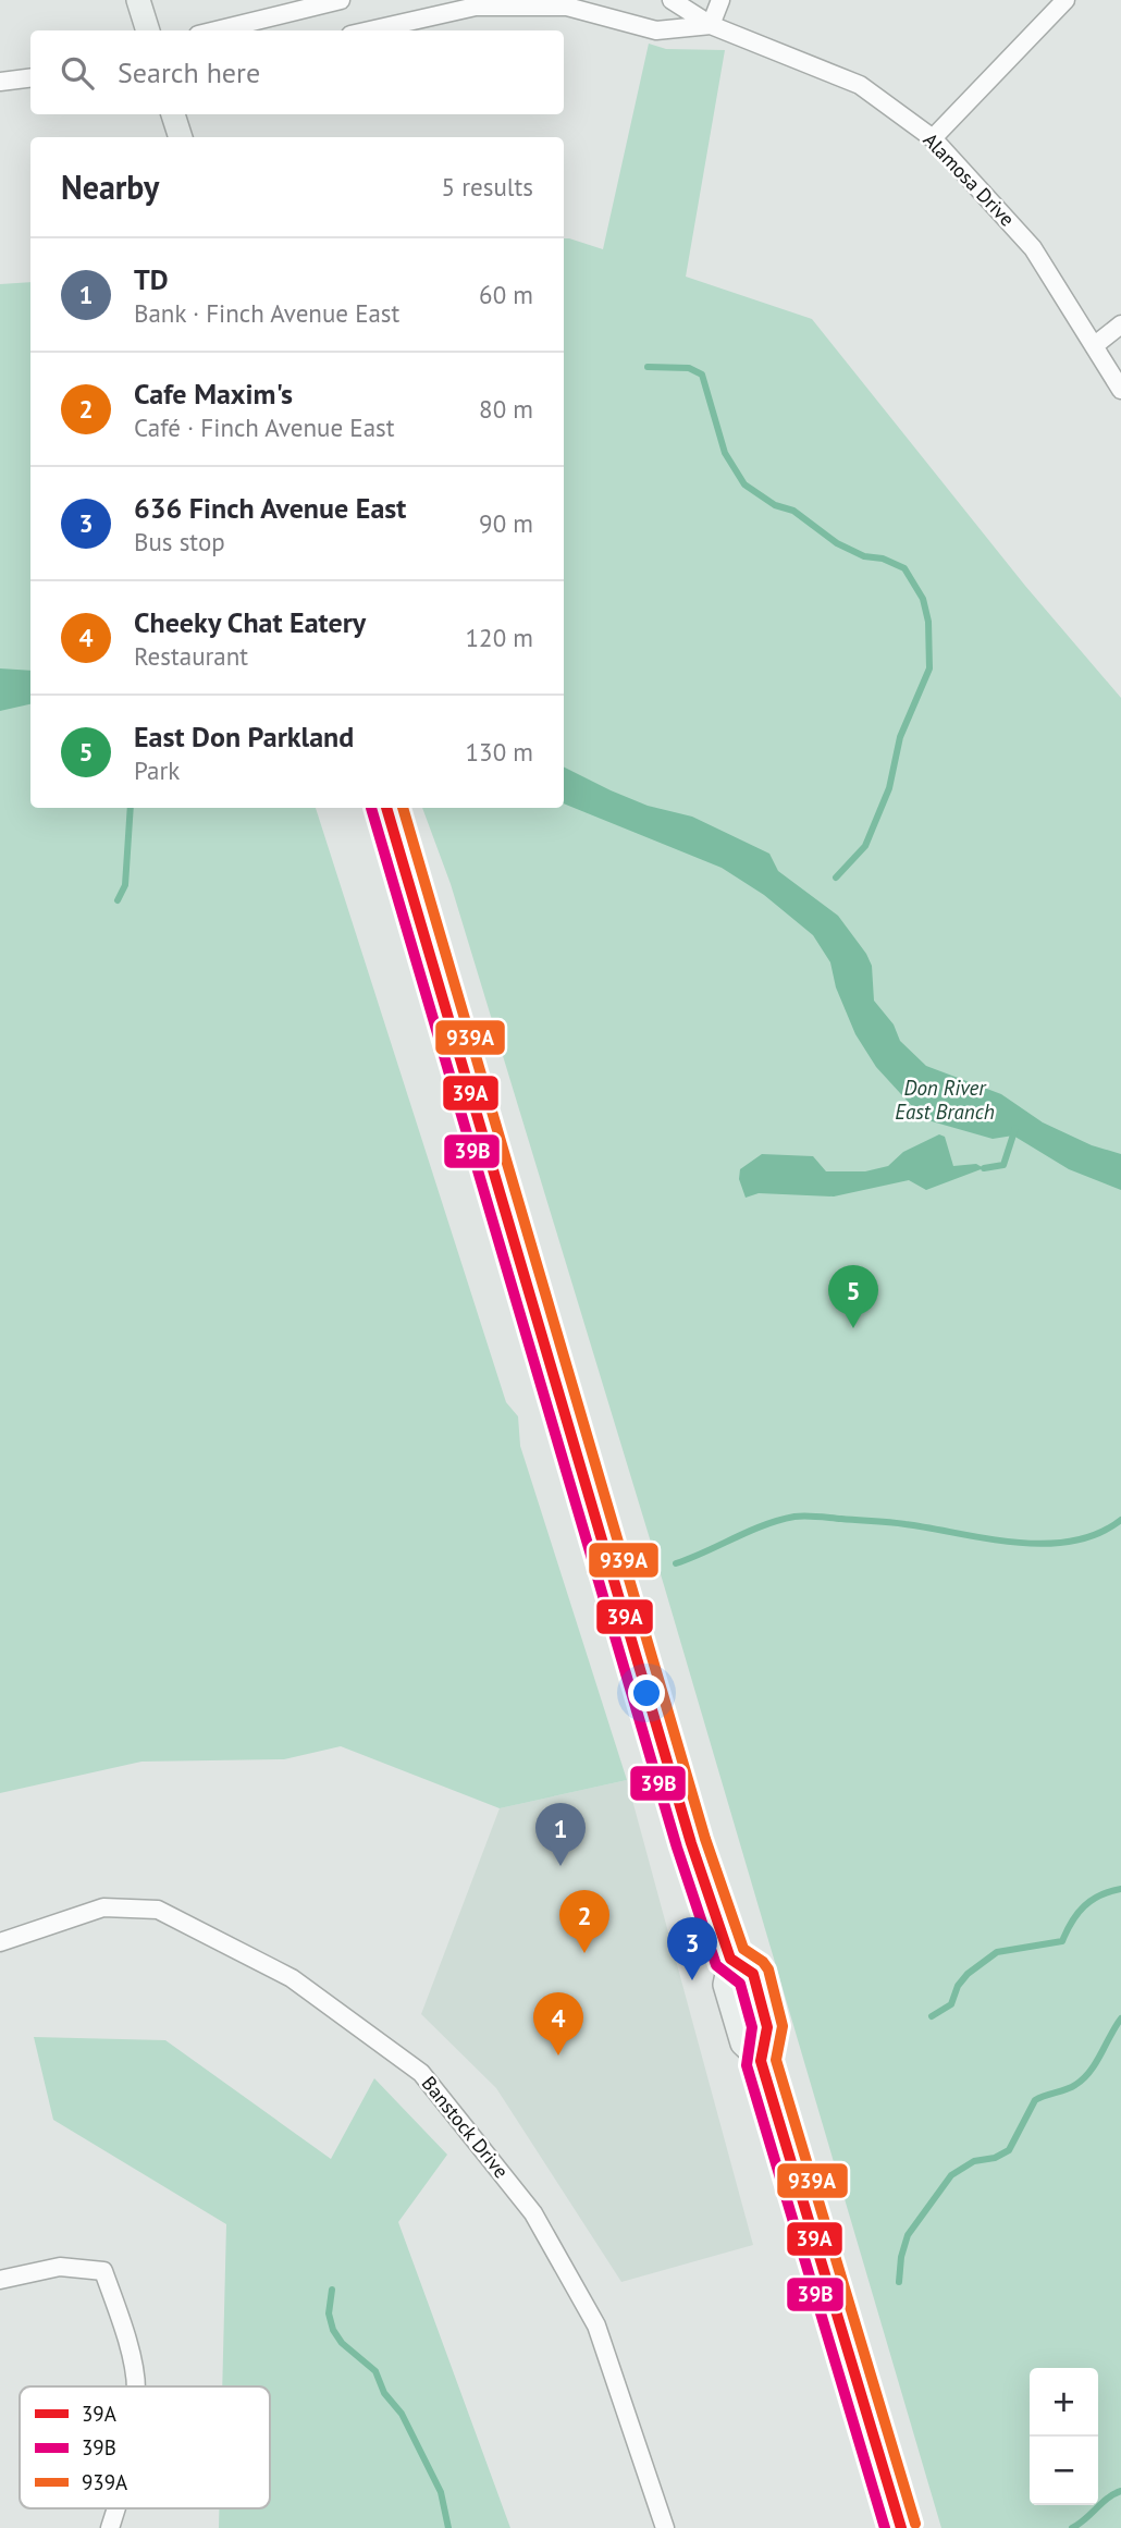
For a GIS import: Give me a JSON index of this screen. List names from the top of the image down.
{
  "streets": {
    "street": ["Alamosa Drive", "Banstock Drive"]
  },
  "water": ["Don River East Branch"],
  "lines": ["transit line 39A", "transit line 39B", "transit line 939A"],
  "legend": ["39A", "39B", "939A"],
  "page": {
    "search": "Search here",
    "heading": ["Nearby", "5 results"],
    "list": [
      {
        "mark": "1",
        "name": "TD",
        "note": "Bank · Finch Avenue East",
        "value": "60 m"
      },
      {
        "mark": "2",
        "name": "Cafe Maxim's",
        "note": "Café · Finch Avenue East",
        "value": "80 m"
      },
      {
        "mark": "3",
        "name": "636 Finch Avenue East",
        "note": "Bus stop",
        "value": "90 m"
      },
      {
        "mark": "4",
        "name": "Cheeky Chat Eatery",
        "note": "Restaurant",
        "value": "120 m"
      },
      {
        "mark": "5",
        "name": "East Don Parkland",
        "note": "Park",
        "value": "130 m"
      }
    ],
    "pins": [
      "5",
      "1",
      "2",
      "3",
      "4"
    ],
    "map_buttons": ["+", "−"]
  }
}
